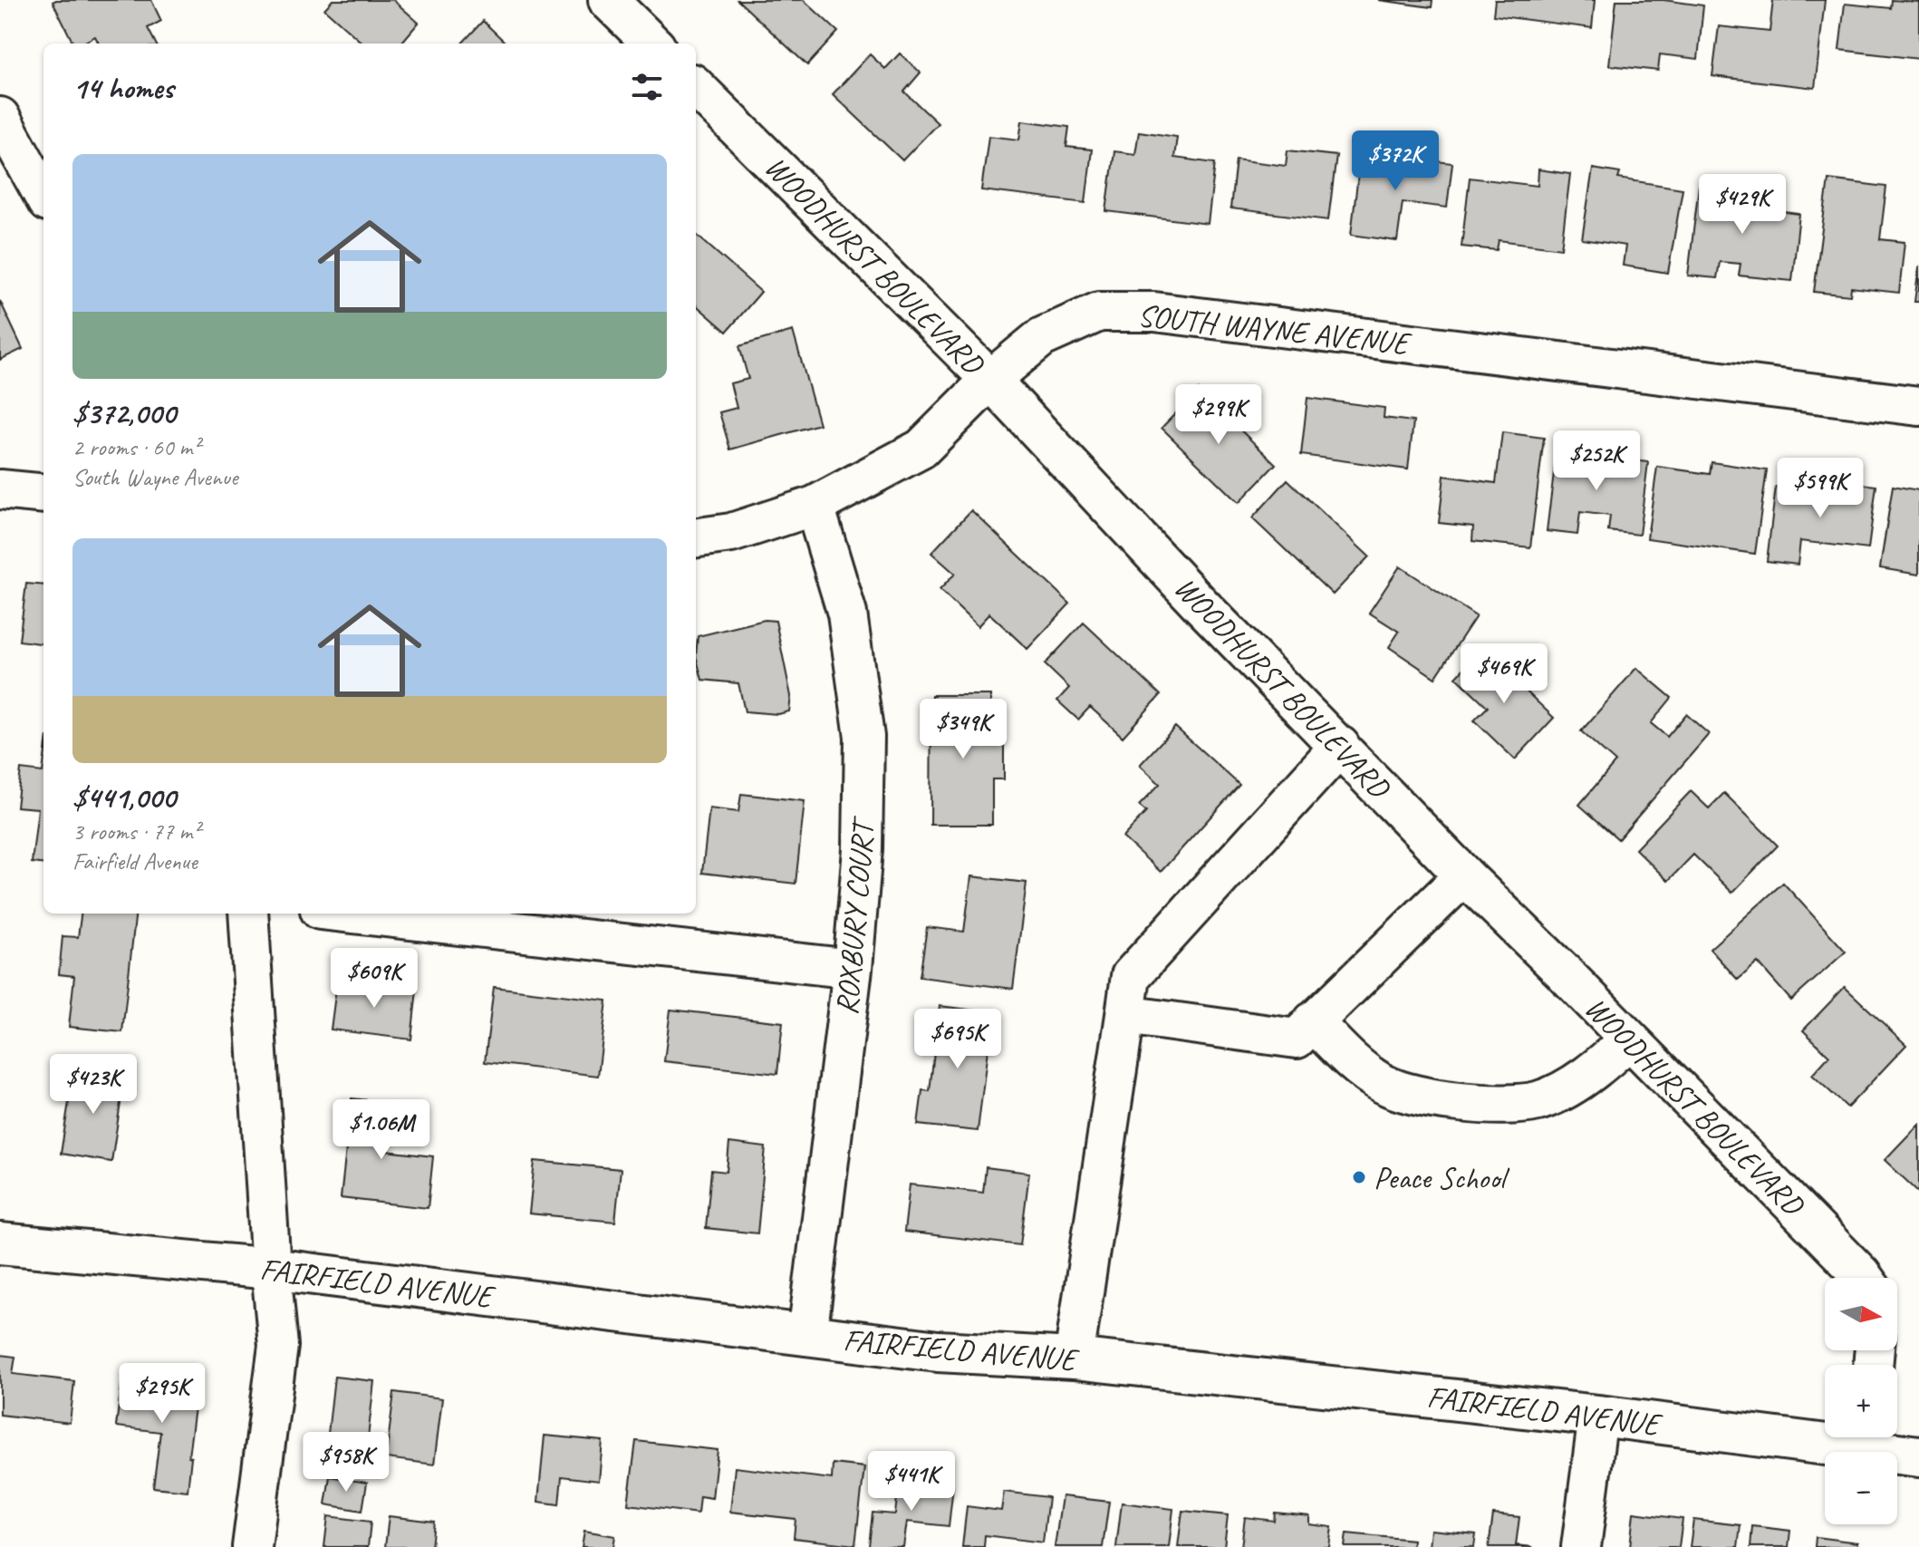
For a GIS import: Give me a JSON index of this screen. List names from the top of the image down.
{
  "streets": {
    "main road": ["FAIRFIELD AVENUE"],
    "street": ["WOODHURST BOULEVARD", "SOUTH WAYNE AVENUE", "ROXBURY COURT"]
  },
  "crossings": [
    ["WOODHURST BOULEVARD", "SOUTH WAYNE AVENUE"],
    ["SOUTH WAYNE AVENUE", "ROXBURY COURT"],
    ["ROXBURY COURT", "FAIRFIELD AVENUE"]
  ],
  "places": ["Peace School"],
  "north": "right",
  "page": {
    "heading": "14 homes",
    "price": [
      "$372K",
      "$429K",
      "$299K",
      "$252K",
      "$599K",
      "$469K",
      "$349K",
      "$609K",
      "$695K",
      "$423K",
      "$1.06M",
      "$295K",
      "$958K",
      "$441K"
    ],
    "list": [
      {
        "name": "$372,000",
        "note": "2 rooms · 60 m² · South Wayne Avenue"
      },
      {
        "name": "$441,000",
        "note": "3 rooms · 77 m² · Fairfield Avenue"
      }
    ],
    "map_buttons": ["+", "−"]
  }
}
